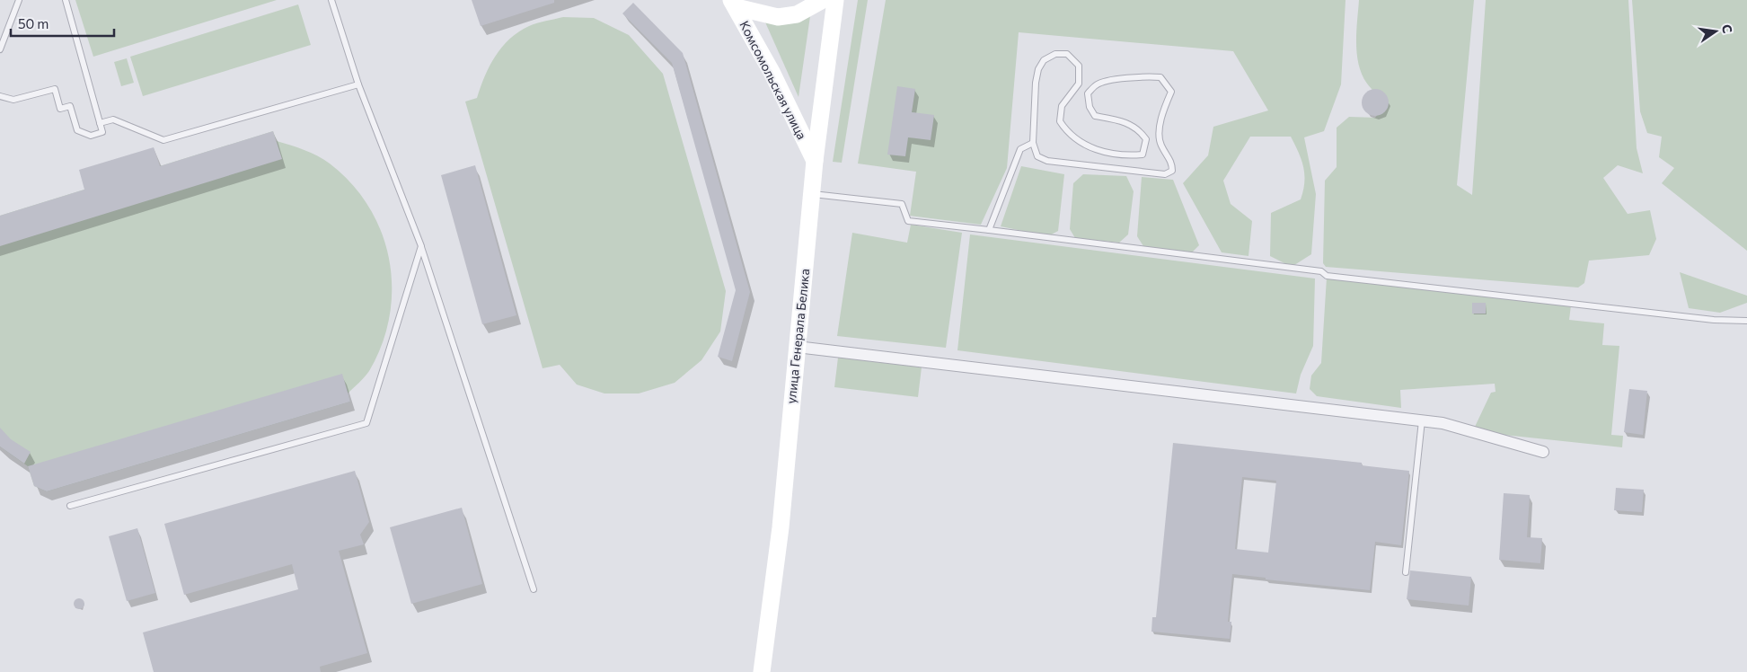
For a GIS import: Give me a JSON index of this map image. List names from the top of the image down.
{
  "streets": {
    "main road": ["Комсомольская улица", "улица Генерала Белика"]
  },
  "crossings": [
    ["Комсомольская улица", "улица Генерала Белика"]
  ],
  "scale_bar": "50 m",
  "north": "right"
}
